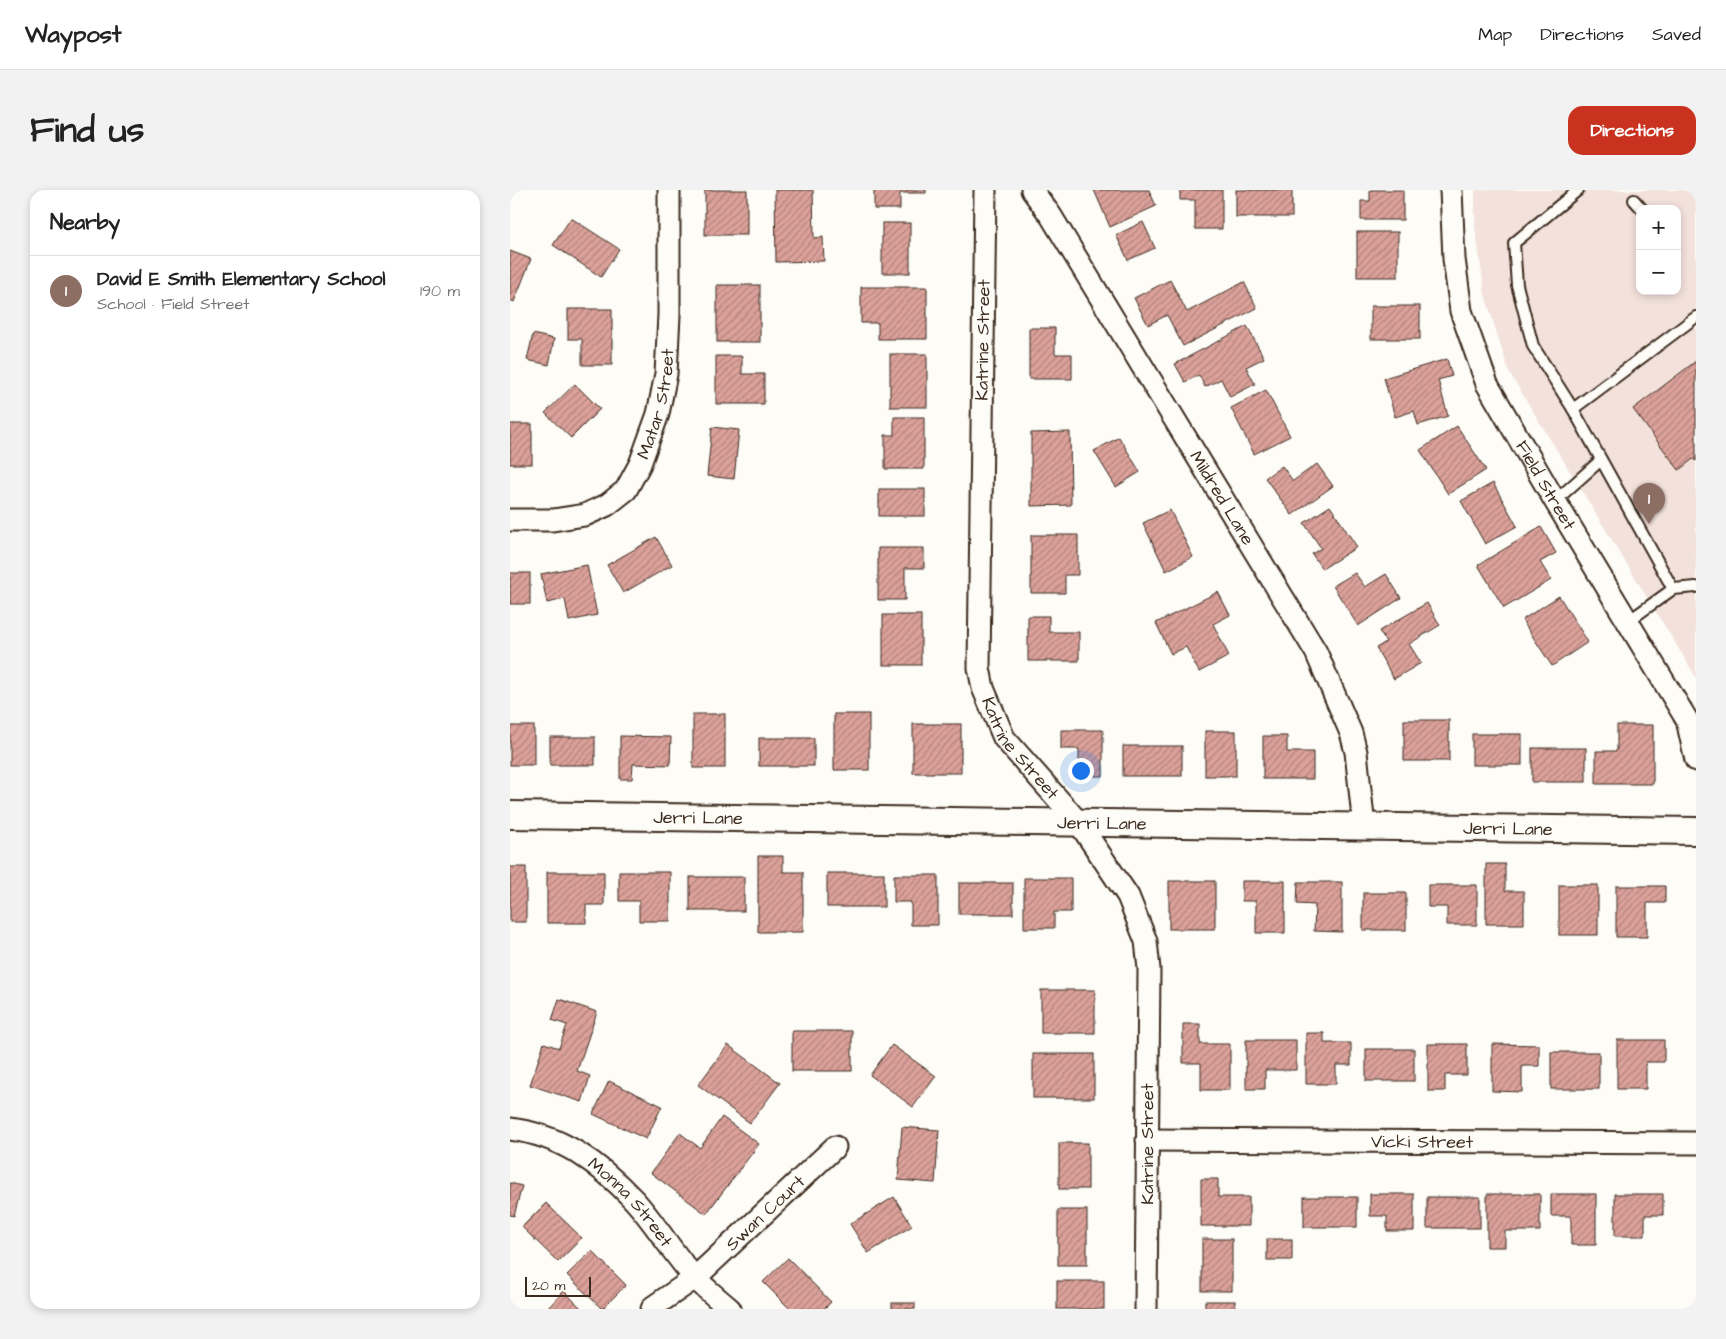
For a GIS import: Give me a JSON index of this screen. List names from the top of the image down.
{
  "streets": {
    "street": [
      "Katrine Street",
      "Matar Street",
      "Field Street",
      "Mildred Lane",
      "Jerri Lane",
      "Vicki Street",
      "Monna Street",
      "Swan Court"
    ]
  },
  "crossings": [
    ["Katrine Street", "Jerri Lane"],
    ["Katrine Street", "Vicki Street"],
    ["Mildred Lane", "Jerri Lane"],
    ["Monna Street", "Swan Court"]
  ],
  "scale_bar": "20 m",
  "page": {
    "header": "Waypost",
    "nav": ["Map", "Directions", "Saved"],
    "title": "Find us",
    "buttons": "Directions",
    "heading": "Nearby",
    "map_buttons": ["+", "−"],
    "list": [
      {
        "mark": "1",
        "name": "David E Smith Elementary School",
        "note": "School · Field Street",
        "value": "190 m"
      }
    ],
    "pins": "1",
    "scale": "20 m"
  }
}
